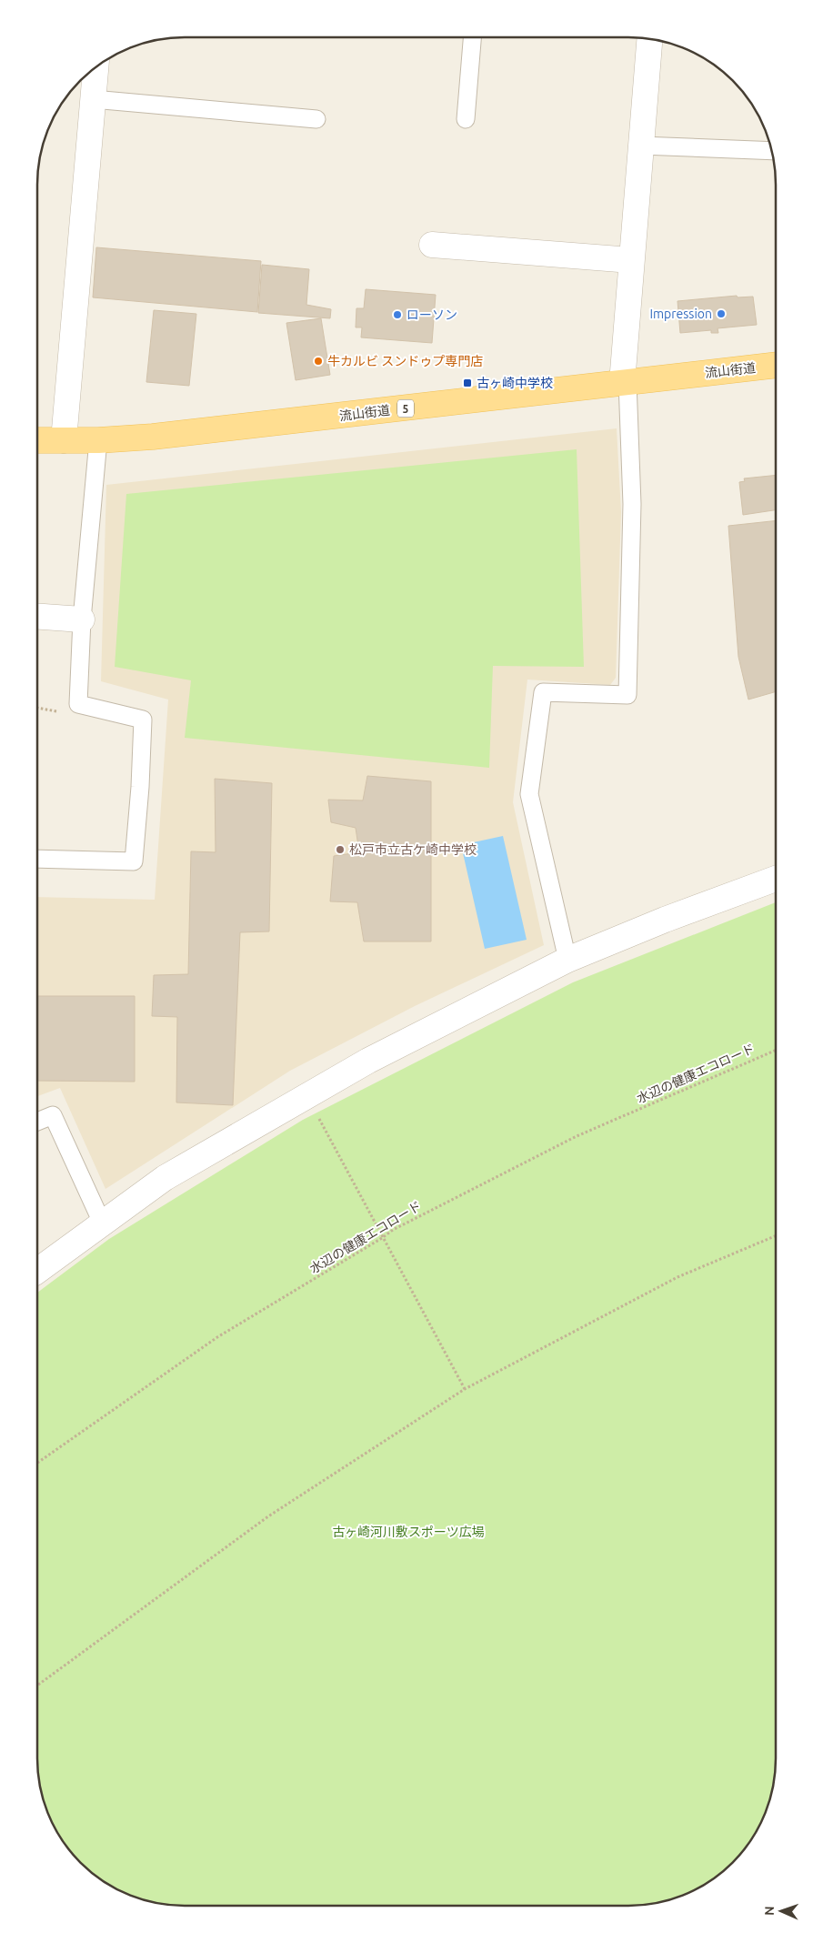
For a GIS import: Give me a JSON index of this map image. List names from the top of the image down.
{
  "streets": {
    "main road": ["流山街道", "5"],
    "path": ["水辺の健康エコロード"]
  },
  "parks": ["古ヶ崎河川敷スポーツ広場"],
  "places": {
    "other": [
      "Impression",
      "ローソン",
      "牛カルビ スンドゥプ専門店",
      "松戸市立古ケ崎中学校"
    ],
    "transit": ["古ヶ崎中学校"]
  },
  "north": "left"
}
